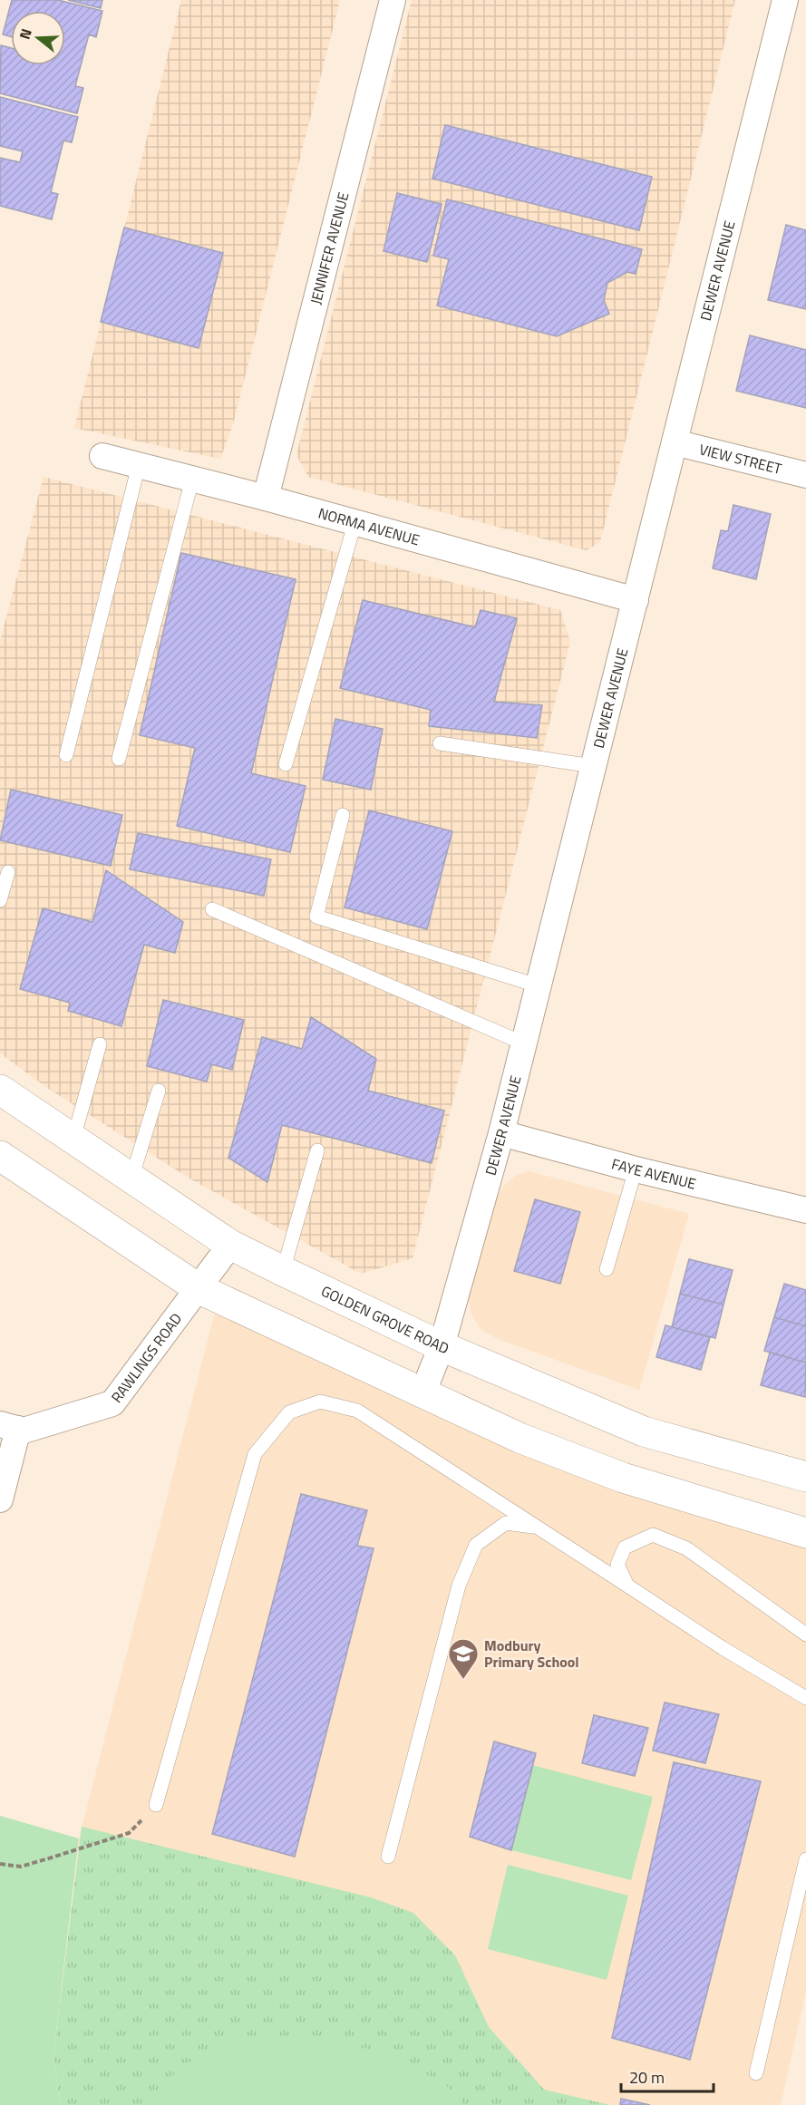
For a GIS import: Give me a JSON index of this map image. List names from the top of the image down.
{
  "streets": {
    "main road": ["GOLDEN GROVE ROAD"],
    "street": [
      "JENNIFER AVENUE",
      "DEWER AVENUE",
      "VIEW STREET",
      "NORMA AVENUE",
      "FAYE AVENUE",
      "RAWLINGS ROAD"
    ]
  },
  "crossings": [
    ["JENNIFER AVENUE", "NORMA AVENUE"],
    ["DEWER AVENUE", "VIEW STREET"],
    ["DEWER AVENUE", "NORMA AVENUE"],
    ["DEWER AVENUE", "FAYE AVENUE"],
    ["DEWER AVENUE", "GOLDEN GROVE ROAD"],
    ["GOLDEN GROVE ROAD", "RAWLINGS ROAD"]
  ],
  "places": {
    "school or university": ["Modbury Primary School"]
  },
  "scale_bar": "20 m",
  "north": "left"
}
